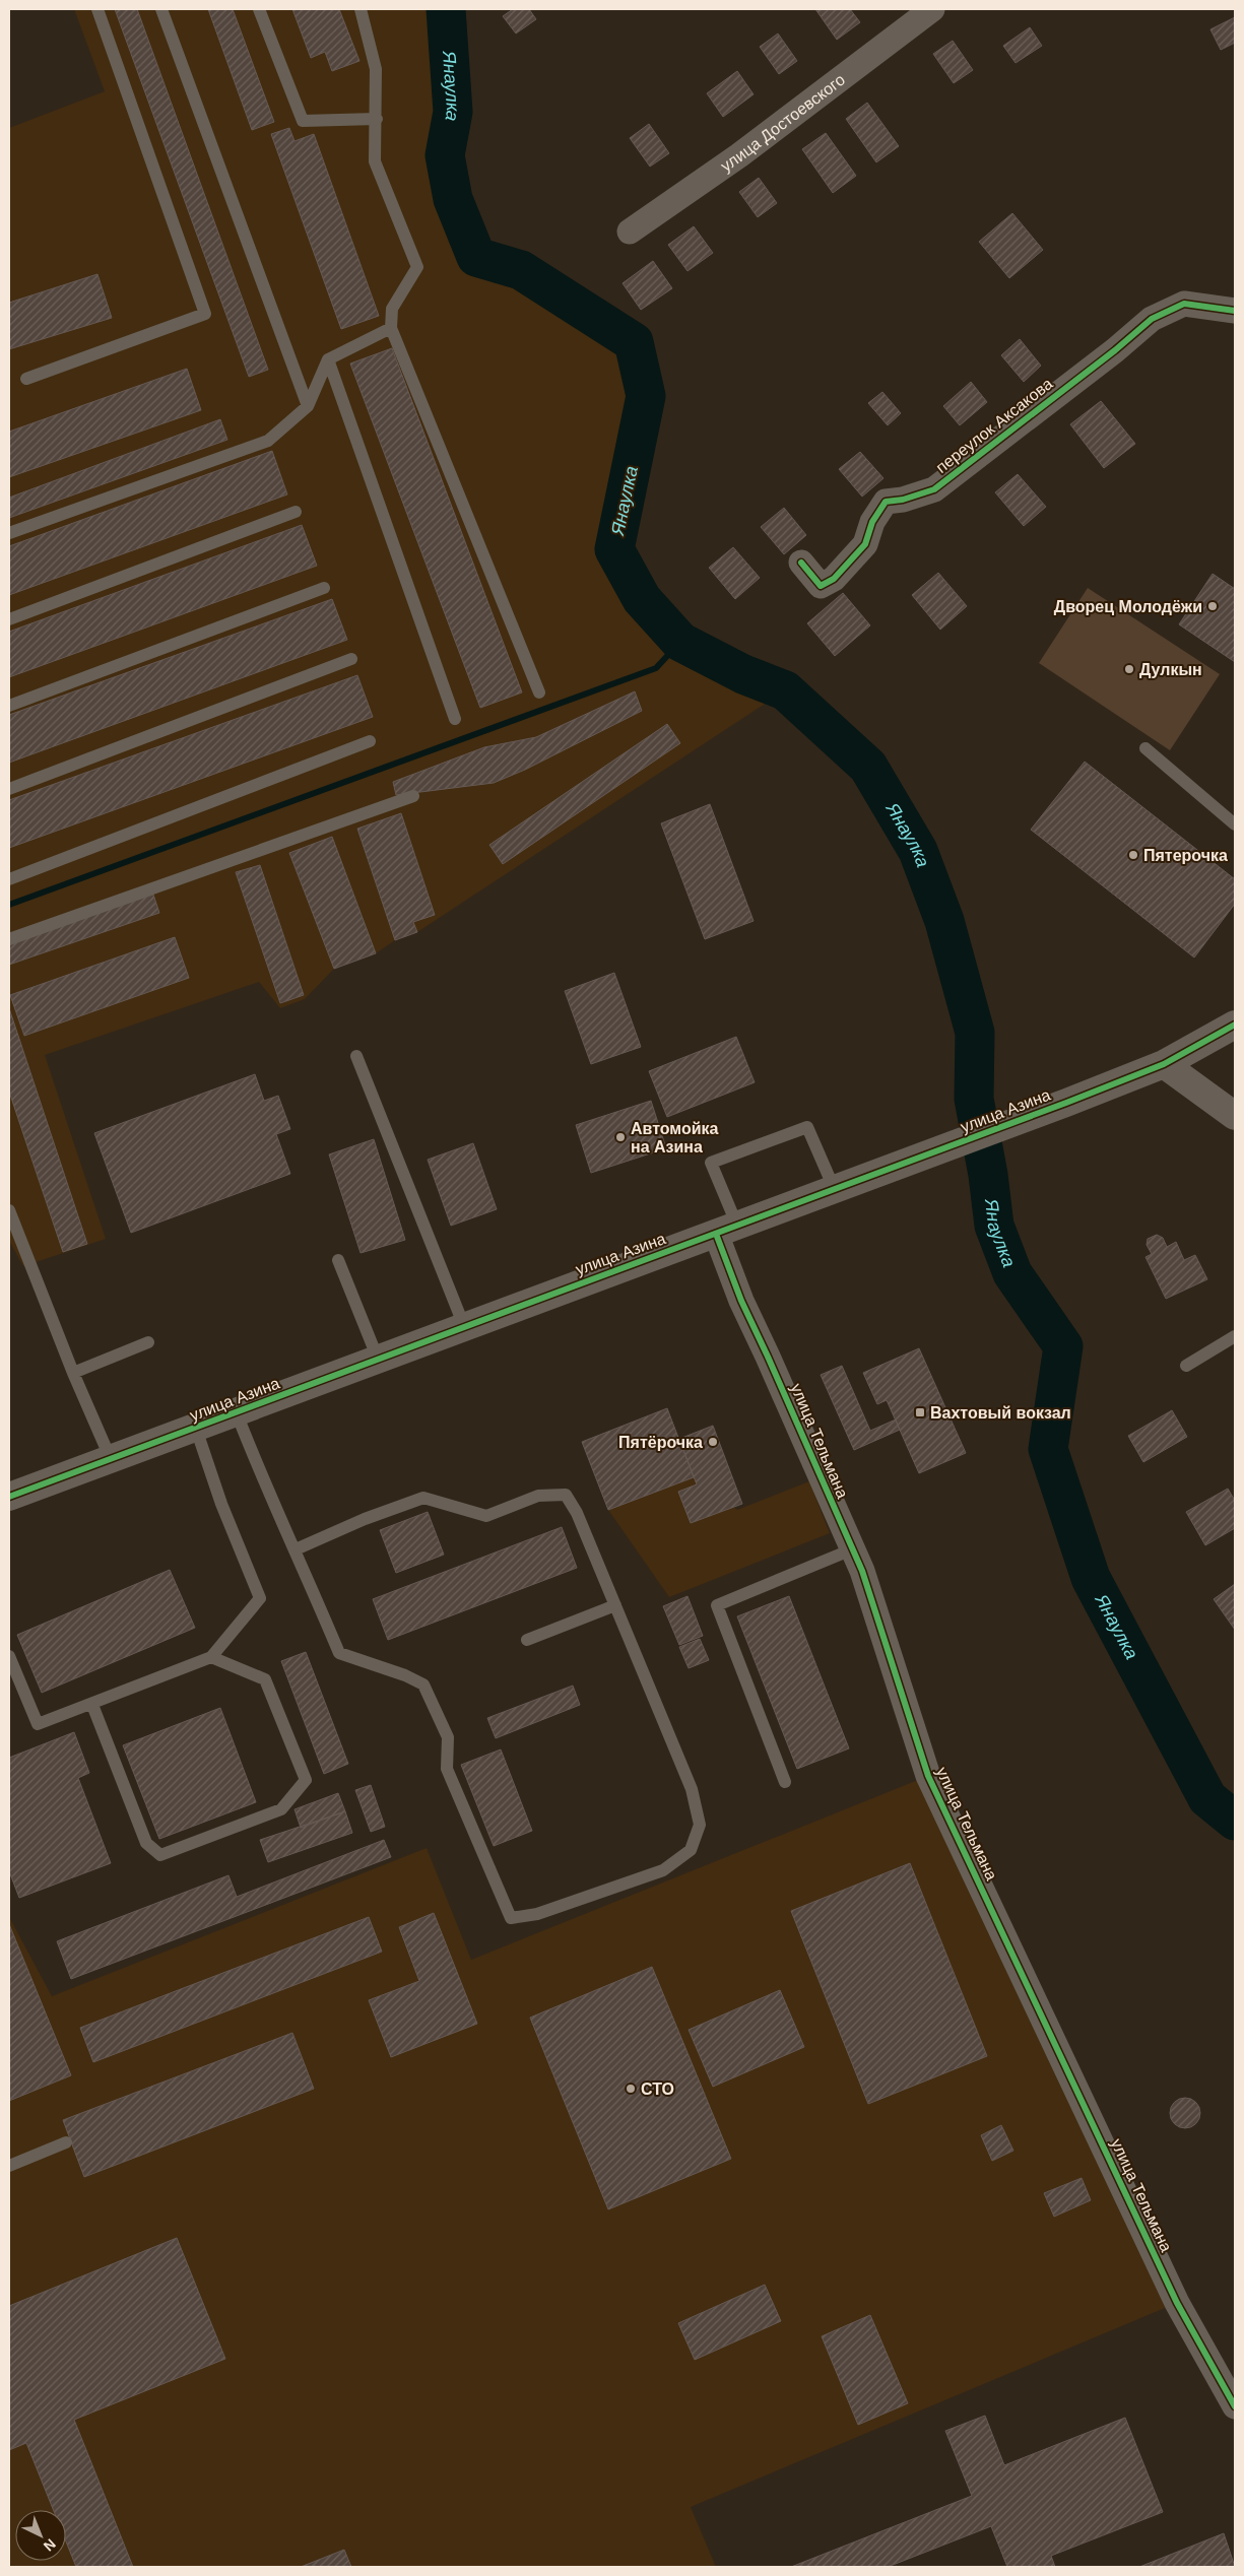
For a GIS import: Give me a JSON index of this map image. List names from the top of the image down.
{
  "streets": {
    "street": [
      "улица Достоевского",
      "переулок Аксакова",
      "улица Азина",
      "улица Тельмана"
    ]
  },
  "crossings": [
    ["улица Азина", "улица Тельмана"]
  ],
  "water": ["Янаулка"],
  "places": {
    "other": [
      "Дворец Молодёжи",
      "Дулкын",
      "Пятерочка",
      "Автомойка на Азина",
      "Пятёрочка",
      "СТО"
    ],
    "transit": ["Вахтовый вокзал"]
  },
  "north": "bottom right"
}
